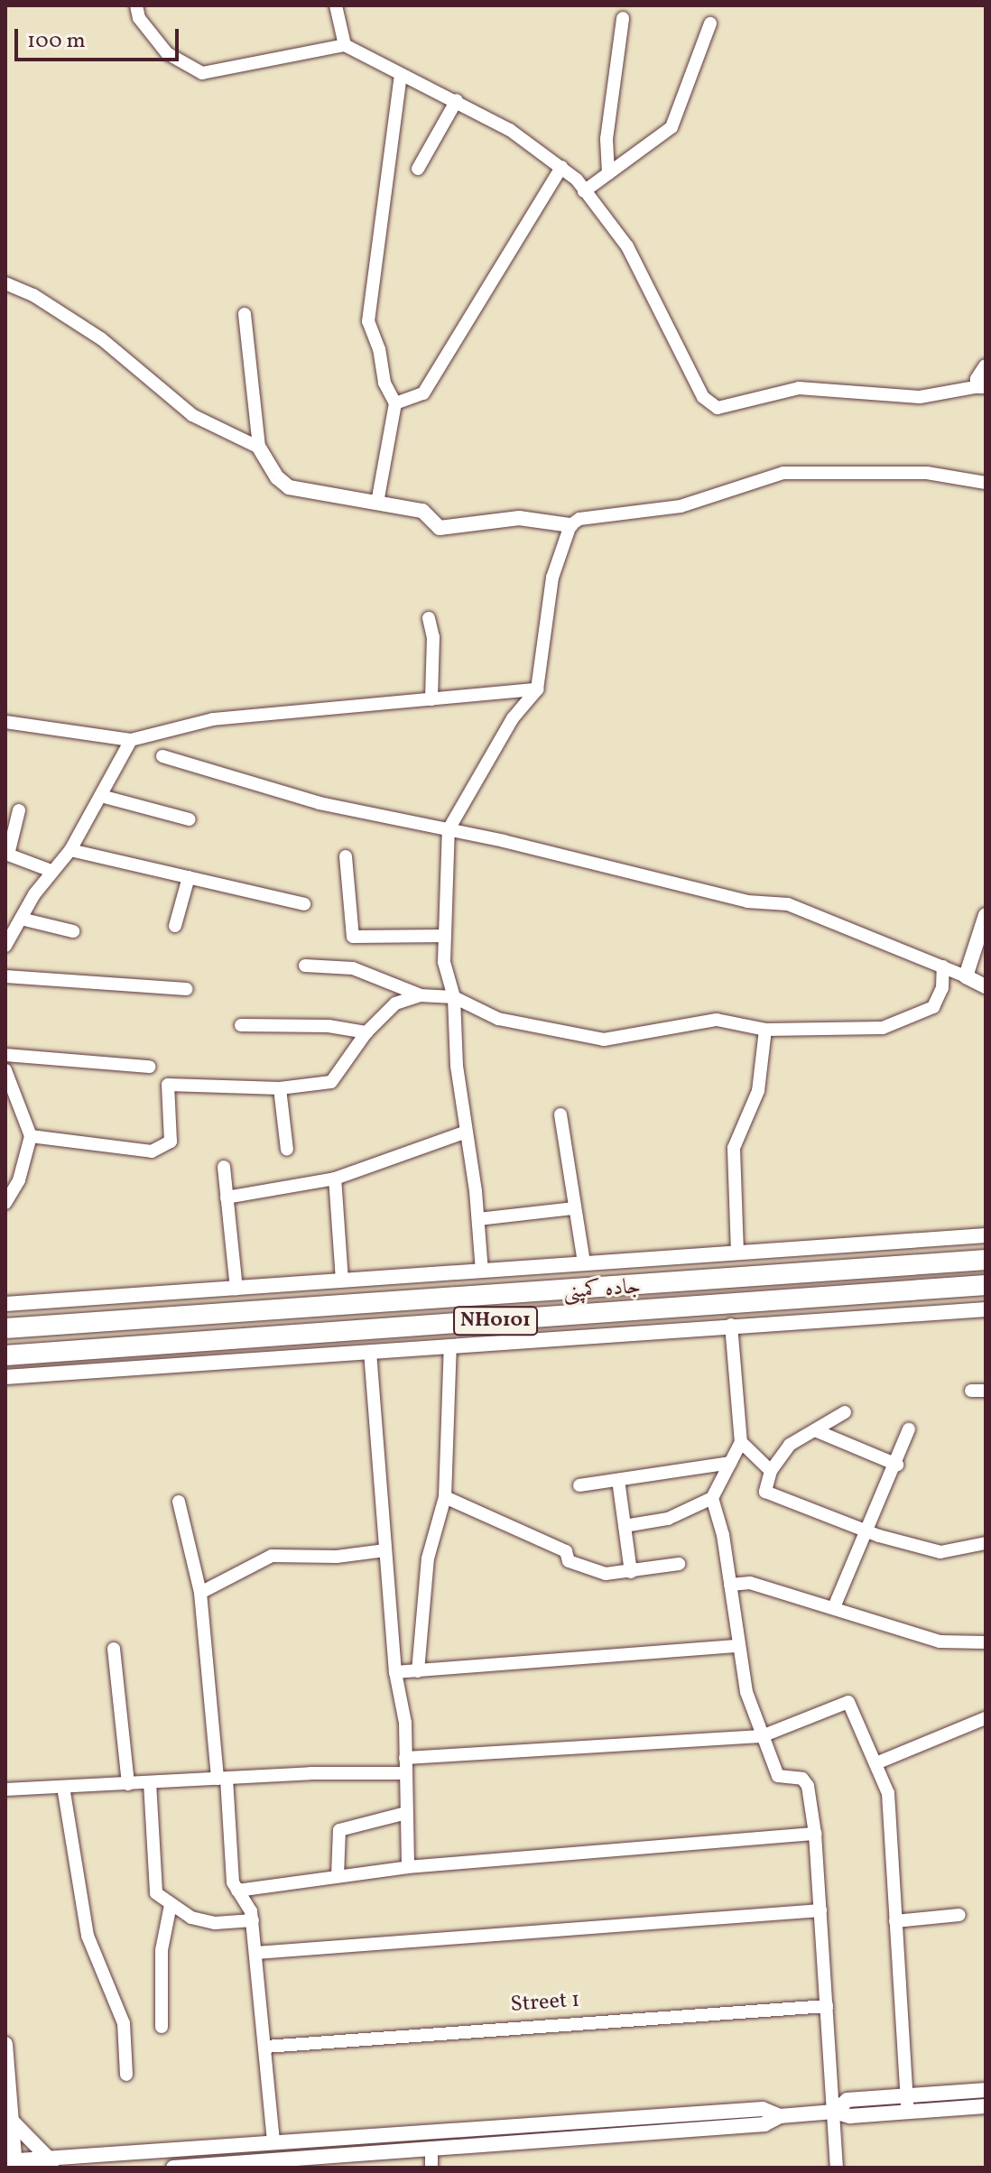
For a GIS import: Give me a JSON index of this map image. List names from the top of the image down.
{
  "streets": {
    "highway": ["جاده کمپنی", "NH0101"],
    "street": ["Street 1"]
  },
  "scale_bar": "100 m"
}
